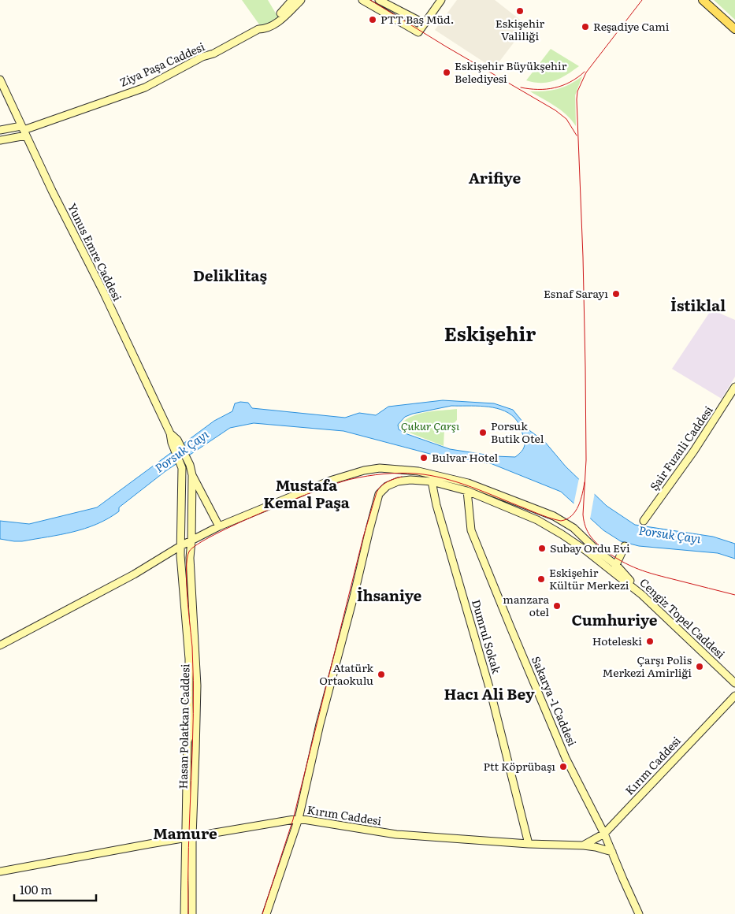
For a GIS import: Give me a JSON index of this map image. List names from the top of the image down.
{
  "streets": {
    "main road": [
      "Ziya Paşa Caddesi",
      "Yunus Emre Caddesi",
      "Şair Fuzuli Caddesi",
      "Cengiz Topel Caddesi",
      "Dumrul Sokak",
      "Sakarya -1 Caddesi",
      "Hasan Polatkan Caddesi",
      "Kırım Caddesi"
    ]
  },
  "crossings": [
    ["Ziya Paşa Caddesi", "Yunus Emre Caddesi"],
    ["Yunus Emre Caddesi", "Hasan Polatkan Caddesi"],
    ["Yunus Emre Caddesi", "Kırım Caddesi"],
    ["Dumrul Sokak", "Kırım Caddesi"],
    ["Sakarya -1 Caddesi", "Kırım Caddesi"],
    ["Hasan Polatkan Caddesi", "Kırım Caddesi"]
  ],
  "districts": [
    "Arifiye",
    "Deliklitaş",
    "İstiklal",
    "Eskişehir",
    "Mustafa Kemal Paşa",
    "İhsaniye",
    "Cumhuriye",
    "Hacı Ali Bey",
    "Mamure"
  ],
  "water": ["Porsuk Çayı"],
  "parks": ["Çukur Çarşı"],
  "places": [
    "Eskişehir Valiliği",
    "PTT Baş Müd.",
    "Reşadiye Cami",
    "Eskişehir Büyükşehir Belediyesi",
    "Esnaf Sarayı",
    "Porsuk Butik Otel",
    "Bulvar Hotel",
    "Subay Ordu Evi",
    "Eskişehir Kültür Merkezi",
    "manzara otel",
    "Hoteleski",
    "Çarşı Polis Merkezi Amirliği",
    "Atatürk Ortaokulu",
    "Ptt Köprübaşı"
  ],
  "scale_bar": "100 m"
}
